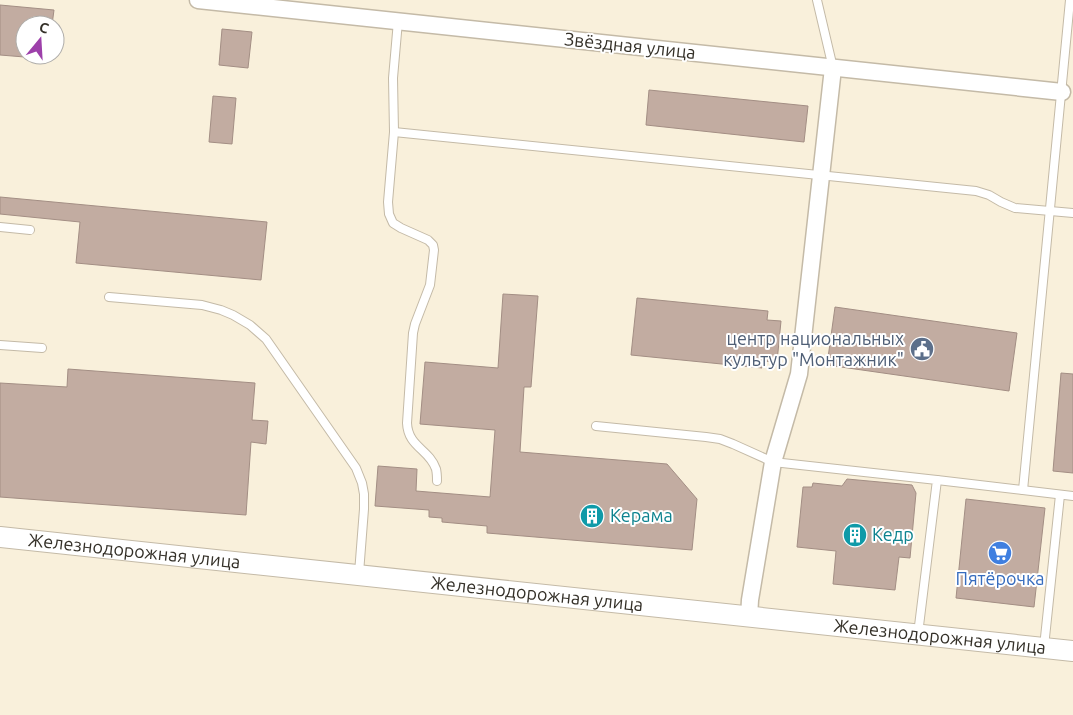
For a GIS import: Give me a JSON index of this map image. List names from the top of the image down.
{
  "streets": {
    "street": ["Звёздная улица", "Железнодорожная улица"]
  },
  "places": {
    "public building": ["центр национальных культур \"Монтажник\""],
    "building": ["Керама", "Кедр"],
    "supermarket": ["Пятёрочка"]
  },
  "north": "top"
}
